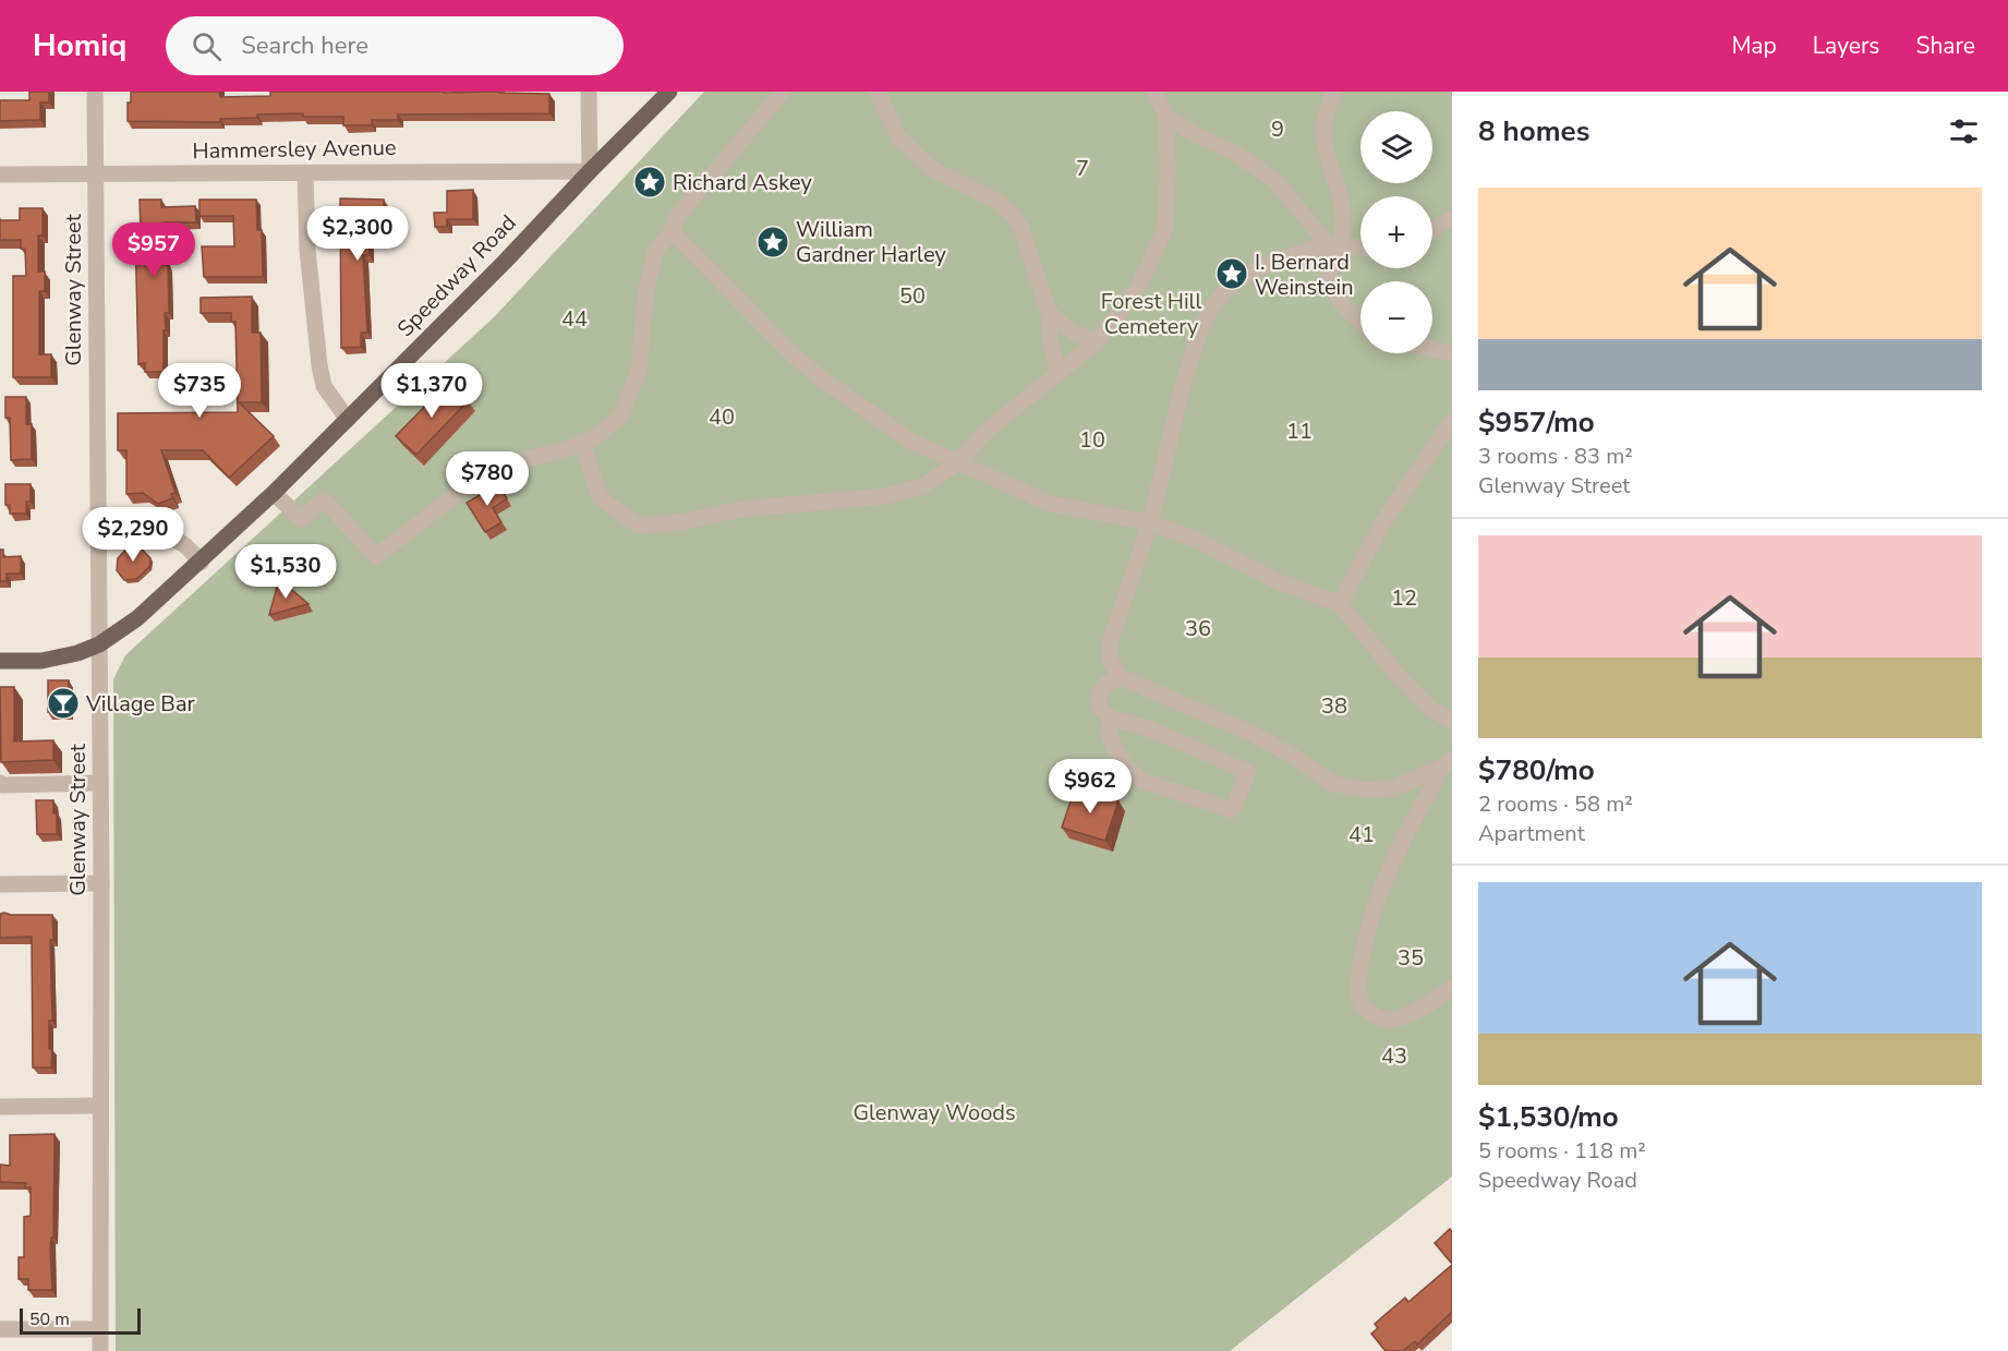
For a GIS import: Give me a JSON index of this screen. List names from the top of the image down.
{
  "streets": {
    "main road": ["Speedway Road"],
    "street": ["Hammersley Avenue", "Glenway Street"]
  },
  "crossings": [
    ["Hammersley Avenue", "Speedway Road"],
    ["Hammersley Avenue", "Glenway Street"],
    ["Speedway Road", "Glenway Street"]
  ],
  "parks": [
    "9",
    "7",
    "50",
    "Forest Hill Cemetery",
    "44",
    "40",
    "11",
    "10",
    "12",
    "36",
    "38",
    "41",
    "35",
    "43",
    "Glenway Woods"
  ],
  "places": {
    "place": ["Richard Askey", "William Gardner Harley", "I. Bernard Weinstein"],
    "bar": ["Village Bar"]
  },
  "scale_bar": "50 m",
  "page": {
    "header": "Homiq",
    "search": "Search here",
    "nav": ["Map", "Layers", "Share"],
    "heading": "8 homes",
    "map_buttons": ["+", "−"],
    "list": [
      {
        "name": "$957/mo",
        "note": "3 rooms · 83 m² · Glenway Street"
      },
      {
        "name": "$780/mo",
        "note": "2 rooms · 58 m² · Apartment"
      },
      {
        "name": "$1,530/mo",
        "note": "5 rooms · 118 m² · Speedway Road"
      }
    ],
    "price": [
      "$2,300",
      "$957",
      "$735",
      "$1,370",
      "$780",
      "$2,290",
      "$1,530",
      "$962"
    ],
    "scale": "50 m"
  }
}
